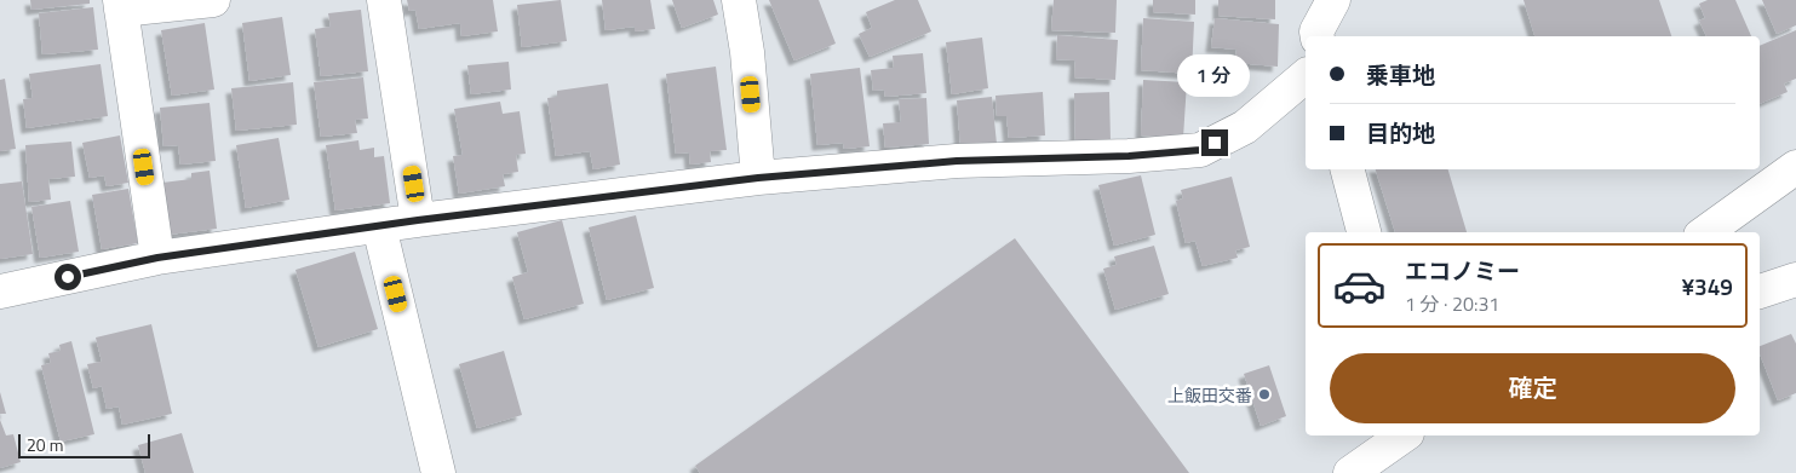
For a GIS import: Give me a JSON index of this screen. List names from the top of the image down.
{
  "places": ["上飯田交番"],
  "scale_bar": "20 m",
  "page": {
    "banner": ["乗車地", "目的地"],
    "bubble": "1 分",
    "list": [
      {
        "name": "エコノミー",
        "note": "1 分 · 20:31",
        "value": "¥349"
      }
    ],
    "buttons": "確定",
    "scale": "20 m"
  }
}
